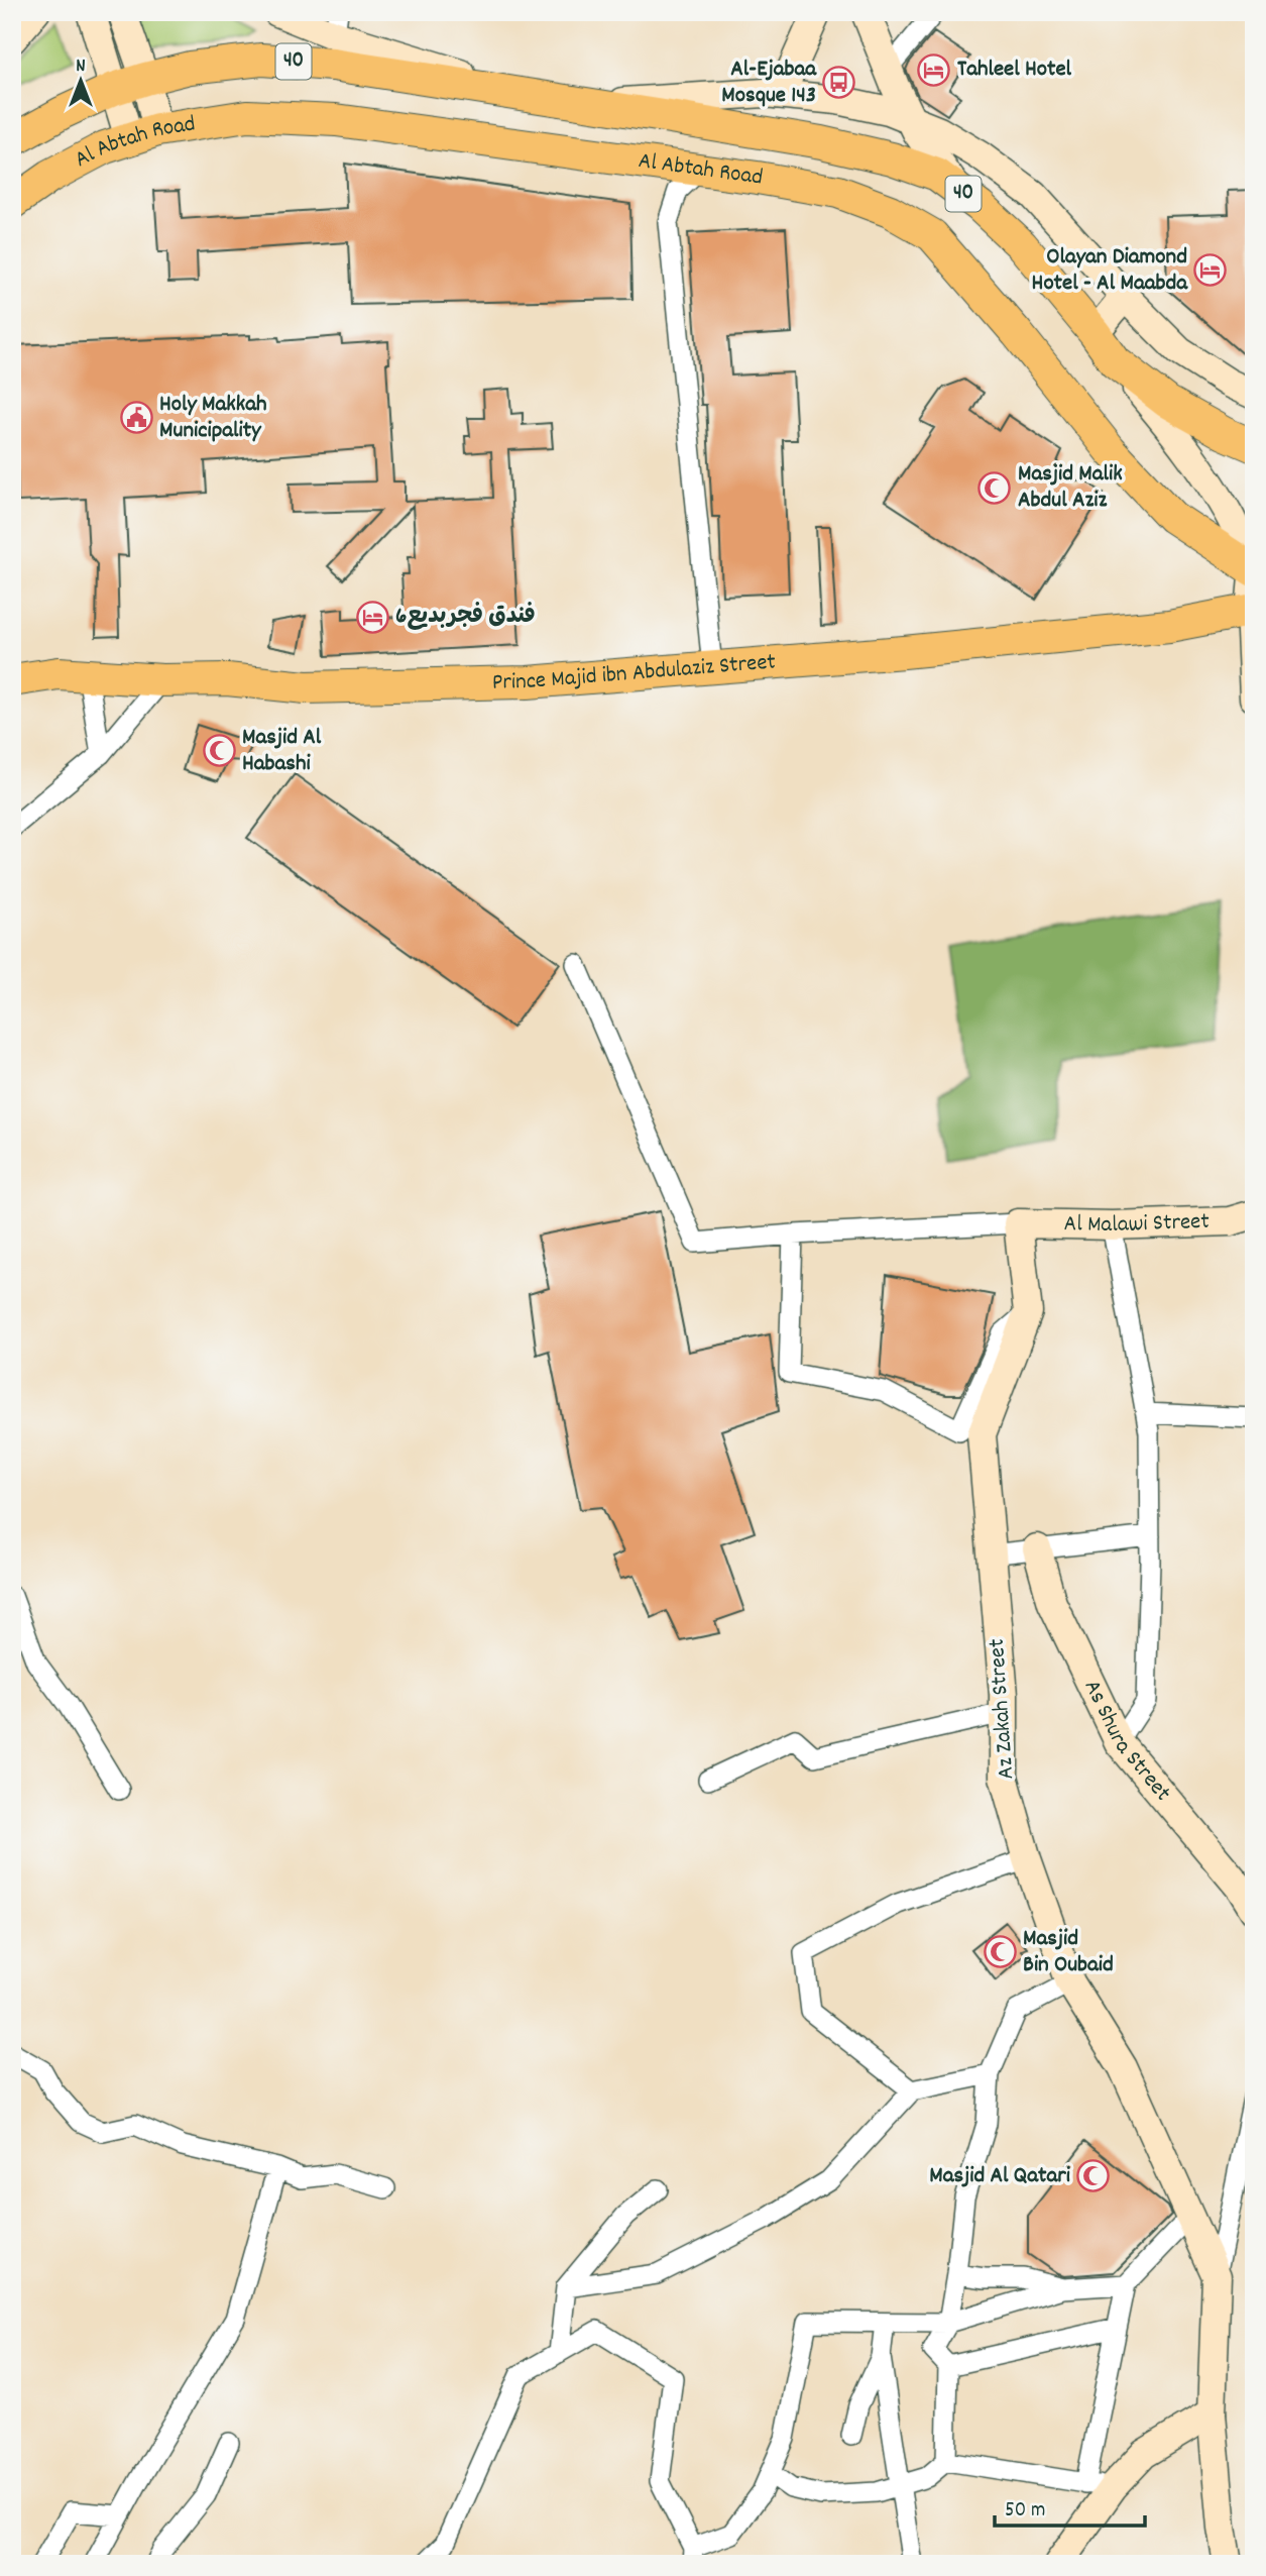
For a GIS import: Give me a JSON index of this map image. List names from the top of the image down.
{
  "streets": {
    "main road": ["40", "Al Abtah Road", "Prince Majid ibn Abdulaziz Street"],
    "street": ["Al Malawi Street", "Az Zakah Street", "As Shura Street"]
  },
  "crossings": [
    ["Al Malawi Street", "Az Zakah Street"]
  ],
  "places": {
    "hotel": ["Tahleel Hotel", "Olayan Diamond Hotel - Al Maabda", "فندق فجربديع6"],
    "bus stop": ["Al-Ejabaa Mosque 143"],
    "public building": ["Holy Makkah Municipality"],
    "mosque": [
      "Masjid Malik Abdul Aziz",
      "Masjid Al Habashi",
      "Masjid Bin Oubaid",
      "Masjid Al Qatari"
    ]
  },
  "scale_bar": "50 m",
  "north": "top"
}
